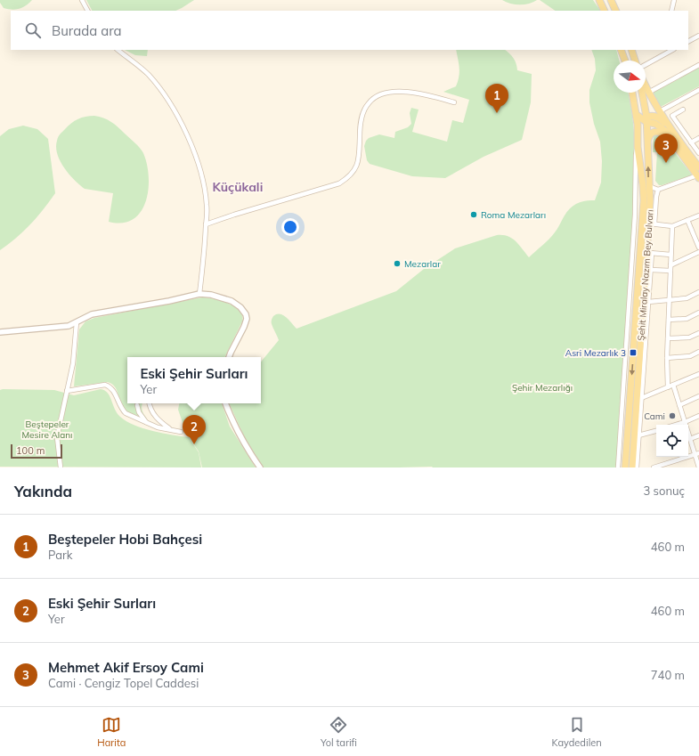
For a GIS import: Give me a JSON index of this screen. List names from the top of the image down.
{
  "streets": {
    "main road": ["Şehit Miralay Nazım Bey Bulvarı"]
  },
  "districts": ["Küçükali"],
  "parks": ["Şehir Mezarlığı", "Beştepeler Mesire Alanı"],
  "places": {
    "other": ["Roma Mezarları", "Mezarlar", "Cami"],
    "transit": ["Asri Mezarlık 3"]
  },
  "scale_bar": "100 m",
  "north": "right",
  "page": {
    "search": "Burada ara",
    "pins": ["1", "3", "2"],
    "popup": ["Eski Şehir Surları", "Yer"],
    "scale": "100 m",
    "heading": ["Yakında", "3 sonuç"],
    "list": [
      {
        "mark": "1",
        "name": "Beştepeler Hobi Bahçesi",
        "note": "Park",
        "value": "460 m"
      },
      {
        "mark": "2",
        "name": "Eski Şehir Surları",
        "note": "Yer",
        "value": "460 m"
      },
      {
        "mark": "3",
        "name": "Mehmet Akif Ersoy Cami",
        "note": "Cami · Cengiz Topel Caddesi",
        "value": "740 m"
      }
    ],
    "nav": ["Harita", "Yol tarifi", "Kaydedilen"]
  }
}
